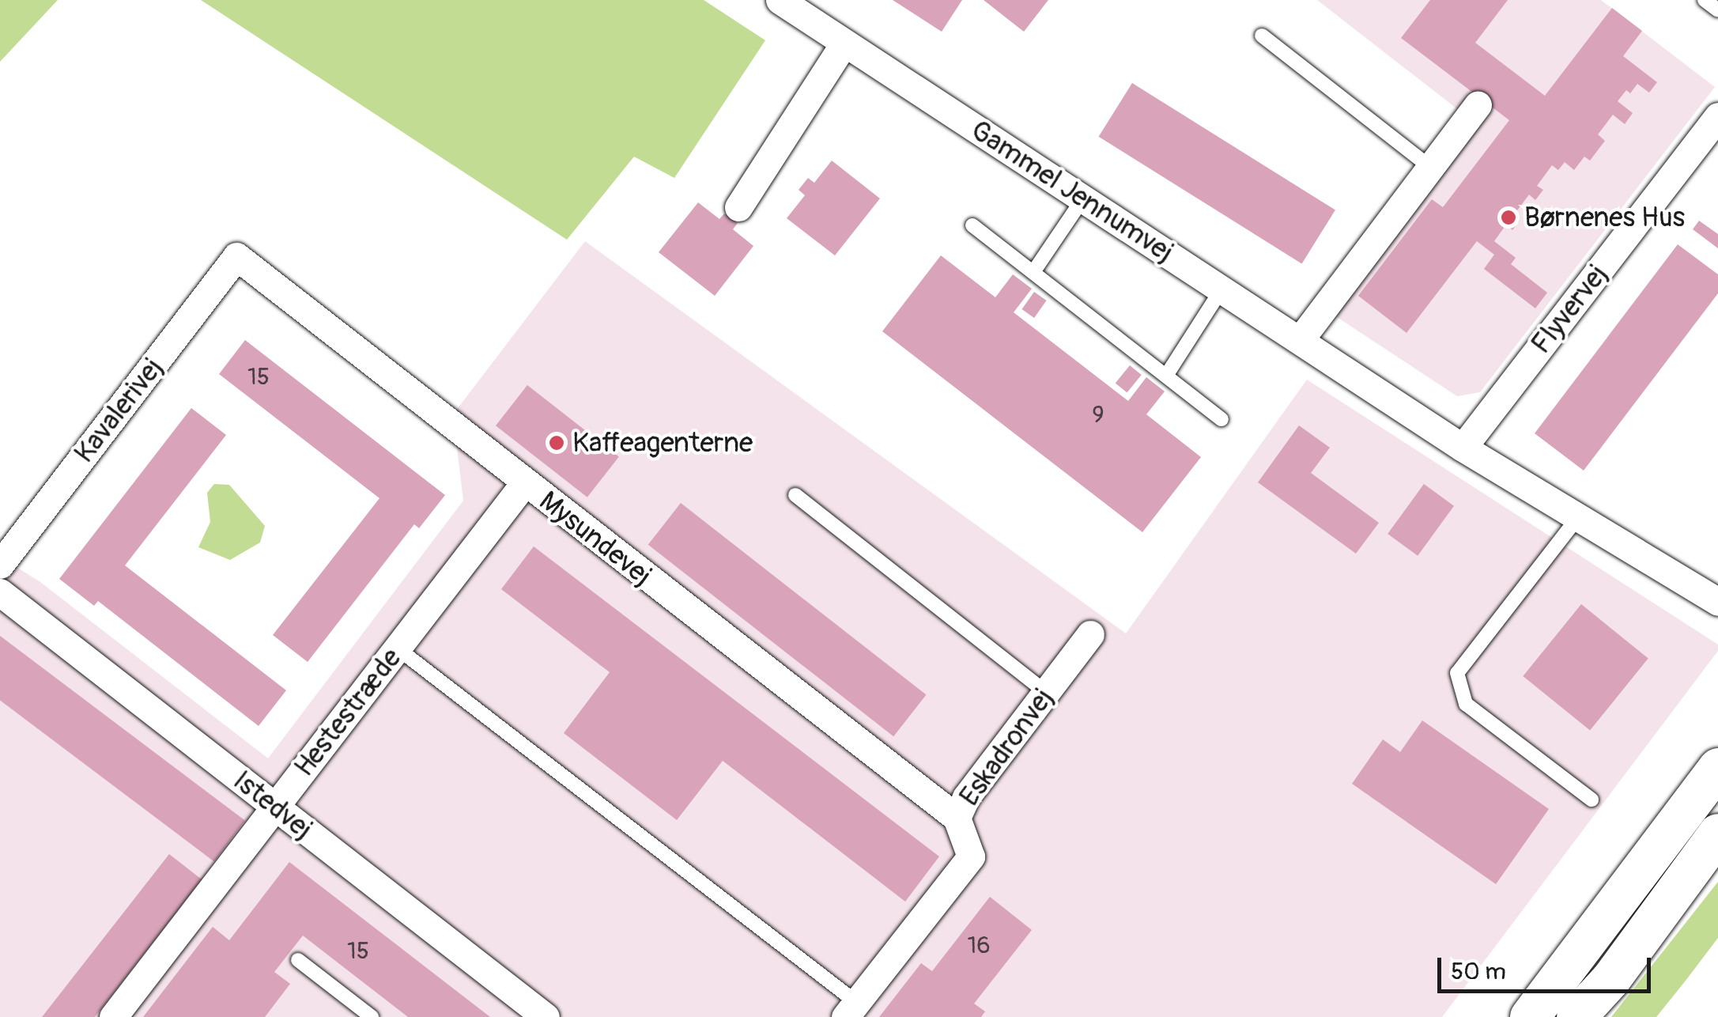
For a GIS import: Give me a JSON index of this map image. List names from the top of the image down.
{
  "streets": {
    "street": [
      "Gammel Jennumvej",
      "Flyvervej",
      "Kavalerivej",
      "Mysundevej",
      "Hestestræde",
      "Eskadronvej",
      "Istedvej"
    ]
  },
  "crossings": [
    ["Gammel Jennumvej", "Flyvervej"],
    ["Kavalerivej", "Mysundevej"],
    ["Mysundevej", "Hestestræde"],
    ["Mysundevej", "Eskadronvej"],
    ["Hestestræde", "Istedvej"]
  ],
  "places": ["Børnenes Hus", "Kaffeagenterne"],
  "house_numbers": [
    "15",
    "9",
    "16",
    "15"
  ],
  "scale_bar": "50 m"
}
